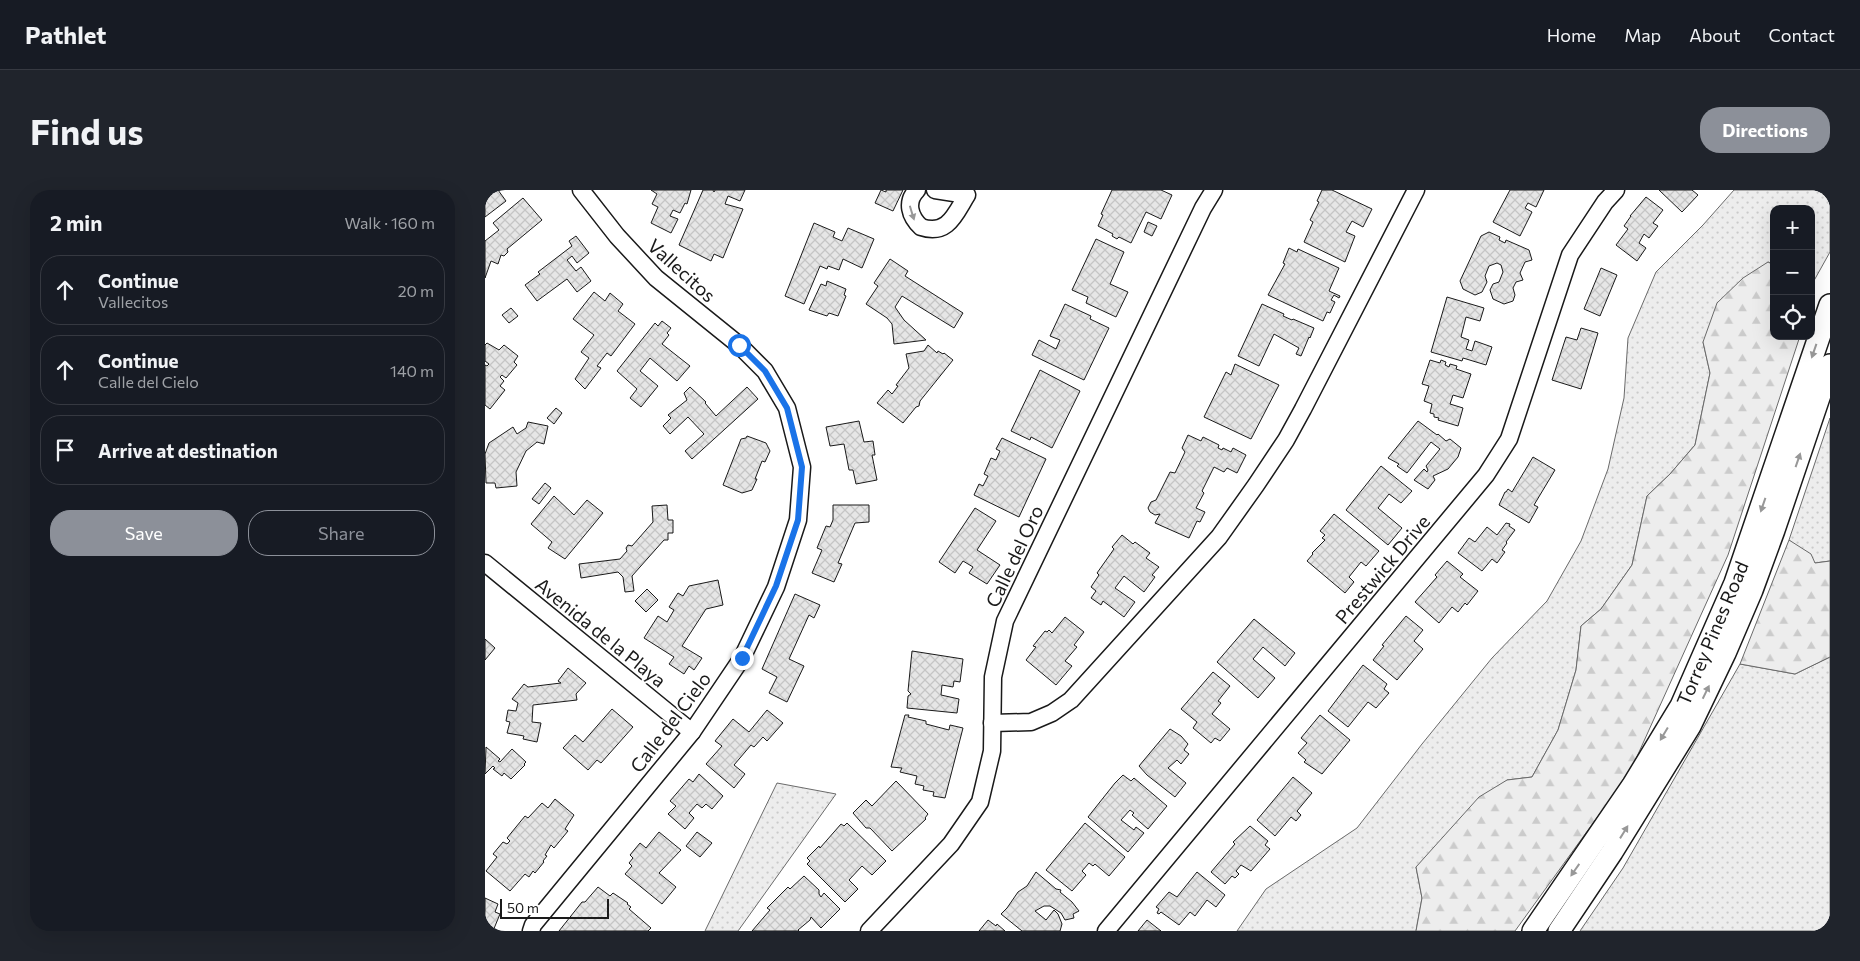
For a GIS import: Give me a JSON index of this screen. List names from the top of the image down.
{
  "streets": {
    "main road": ["Torrey Pines Road"],
    "street": [
      "Vallecitos",
      "Calle del Oro",
      "Prestwick Drive",
      "Avenida de la Playa",
      "Calle del Cielo"
    ]
  },
  "crossings": [
    ["Vallecitos", "Calle del Cielo"],
    ["Avenida de la Playa", "Calle del Cielo"]
  ],
  "scale_bar": "50 m",
  "page": {
    "header": "Pathlet",
    "nav": [
      "Home",
      "Map",
      "About",
      "Contact"
    ],
    "buttons": [
      "Directions",
      ["Save", "Share"]
    ],
    "title": "Find us",
    "heading": ["2 min", "Walk · 160 m"],
    "map_buttons": ["+", "−"],
    "list": [
      ["Continue", "Vallecitos", "20 m"],
      ["Continue", "Calle del Cielo", "140 m"],
      "Arrive at destination"
    ],
    "scale": "50 m"
  }
}
